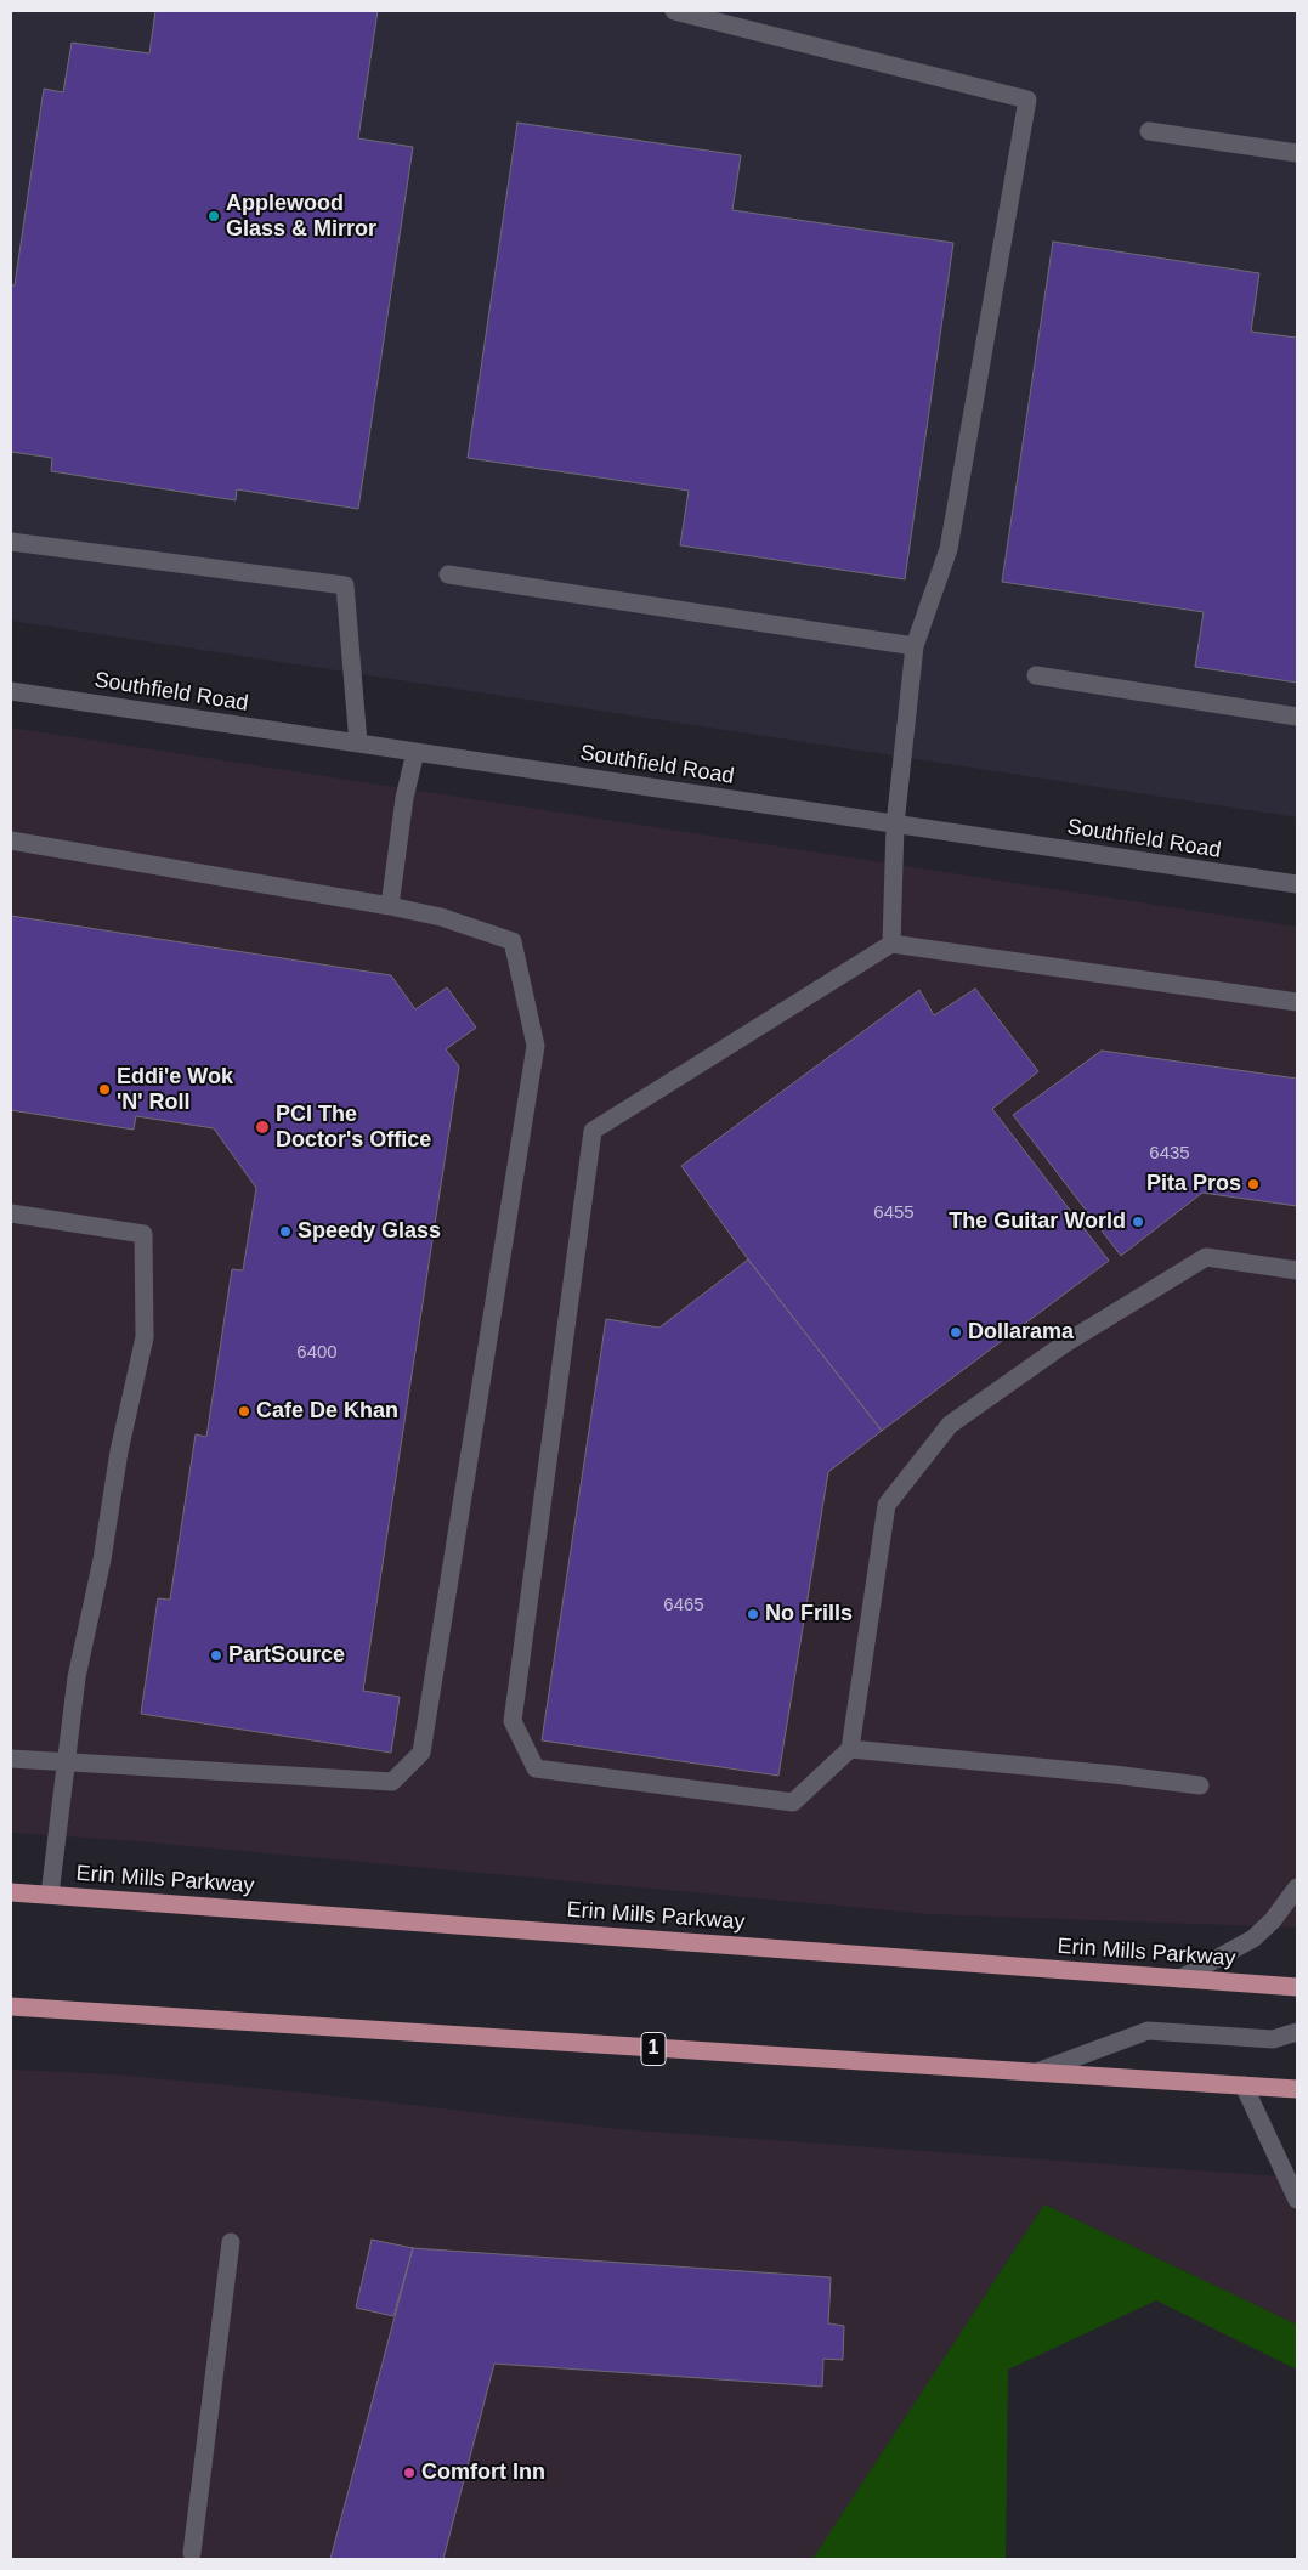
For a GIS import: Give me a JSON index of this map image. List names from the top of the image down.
{
  "streets": {
    "main road": ["Erin Mills Parkway", "1"],
    "street": ["Southfield Road"]
  },
  "places": [
    "Applewood Glass & Mirror",
    "Eddi'e Wok 'N' Roll",
    "PCI The Doctor's Office",
    "Pita Pros",
    "The Guitar World",
    "Speedy Glass",
    "Dollarama",
    "Cafe De Khan",
    "No Frills",
    "PartSource",
    "Comfort Inn"
  ],
  "house_numbers": [
    "6435",
    "6455",
    "6400",
    "6465"
  ]
}
